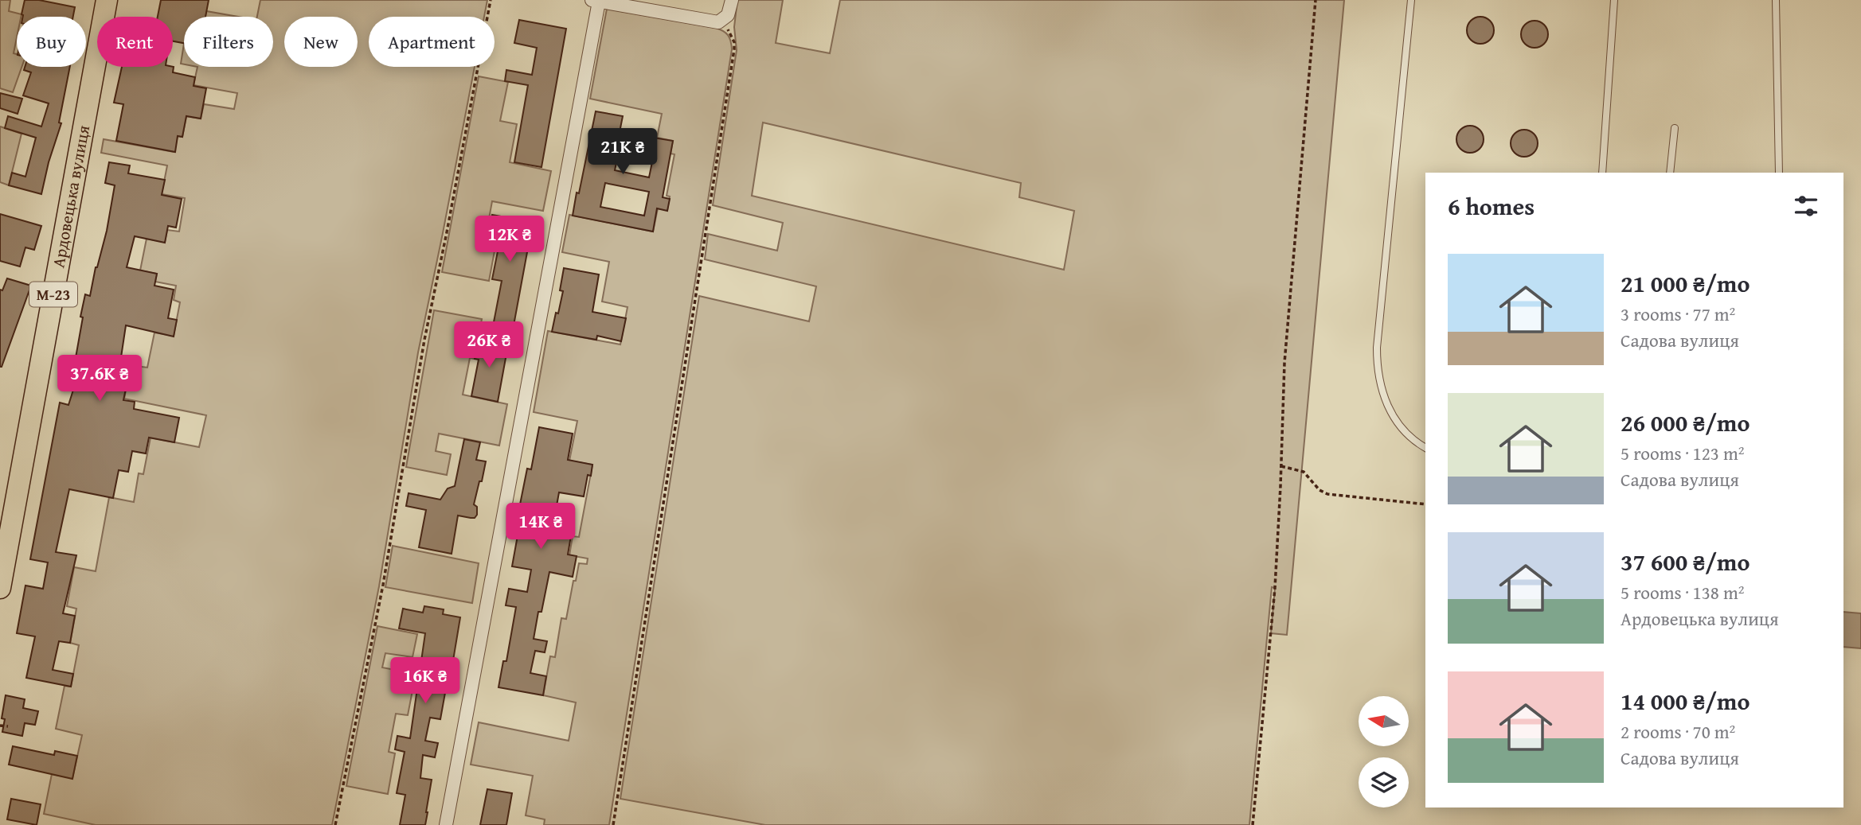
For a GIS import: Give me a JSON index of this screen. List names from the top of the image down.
{
  "streets": {
    "highway": ["Ардовецька вулиця", "М-23"]
  },
  "north": "left",
  "page": {
    "chip": [
      "Buy",
      "Rent",
      "Filters",
      "New",
      "Apartment"
    ],
    "price": [
      "21K ₴",
      "12K ₴",
      "26K ₴",
      "37.6K ₴",
      "14K ₴",
      "16K ₴"
    ],
    "heading": "6 homes",
    "list": [
      {
        "name": "21 000 ₴/mo",
        "note": "3 rooms · 77 m² · Садова вулиця"
      },
      {
        "name": "26 000 ₴/mo",
        "note": "5 rooms · 123 m² · Садова вулиця"
      },
      {
        "name": "37 600 ₴/mo",
        "note": "5 rooms · 138 m² · Ардовецька вулиця"
      },
      {
        "name": "14 000 ₴/mo",
        "note": "2 rooms · 70 m² · Садова вулиця"
      }
    ]
  }
}
